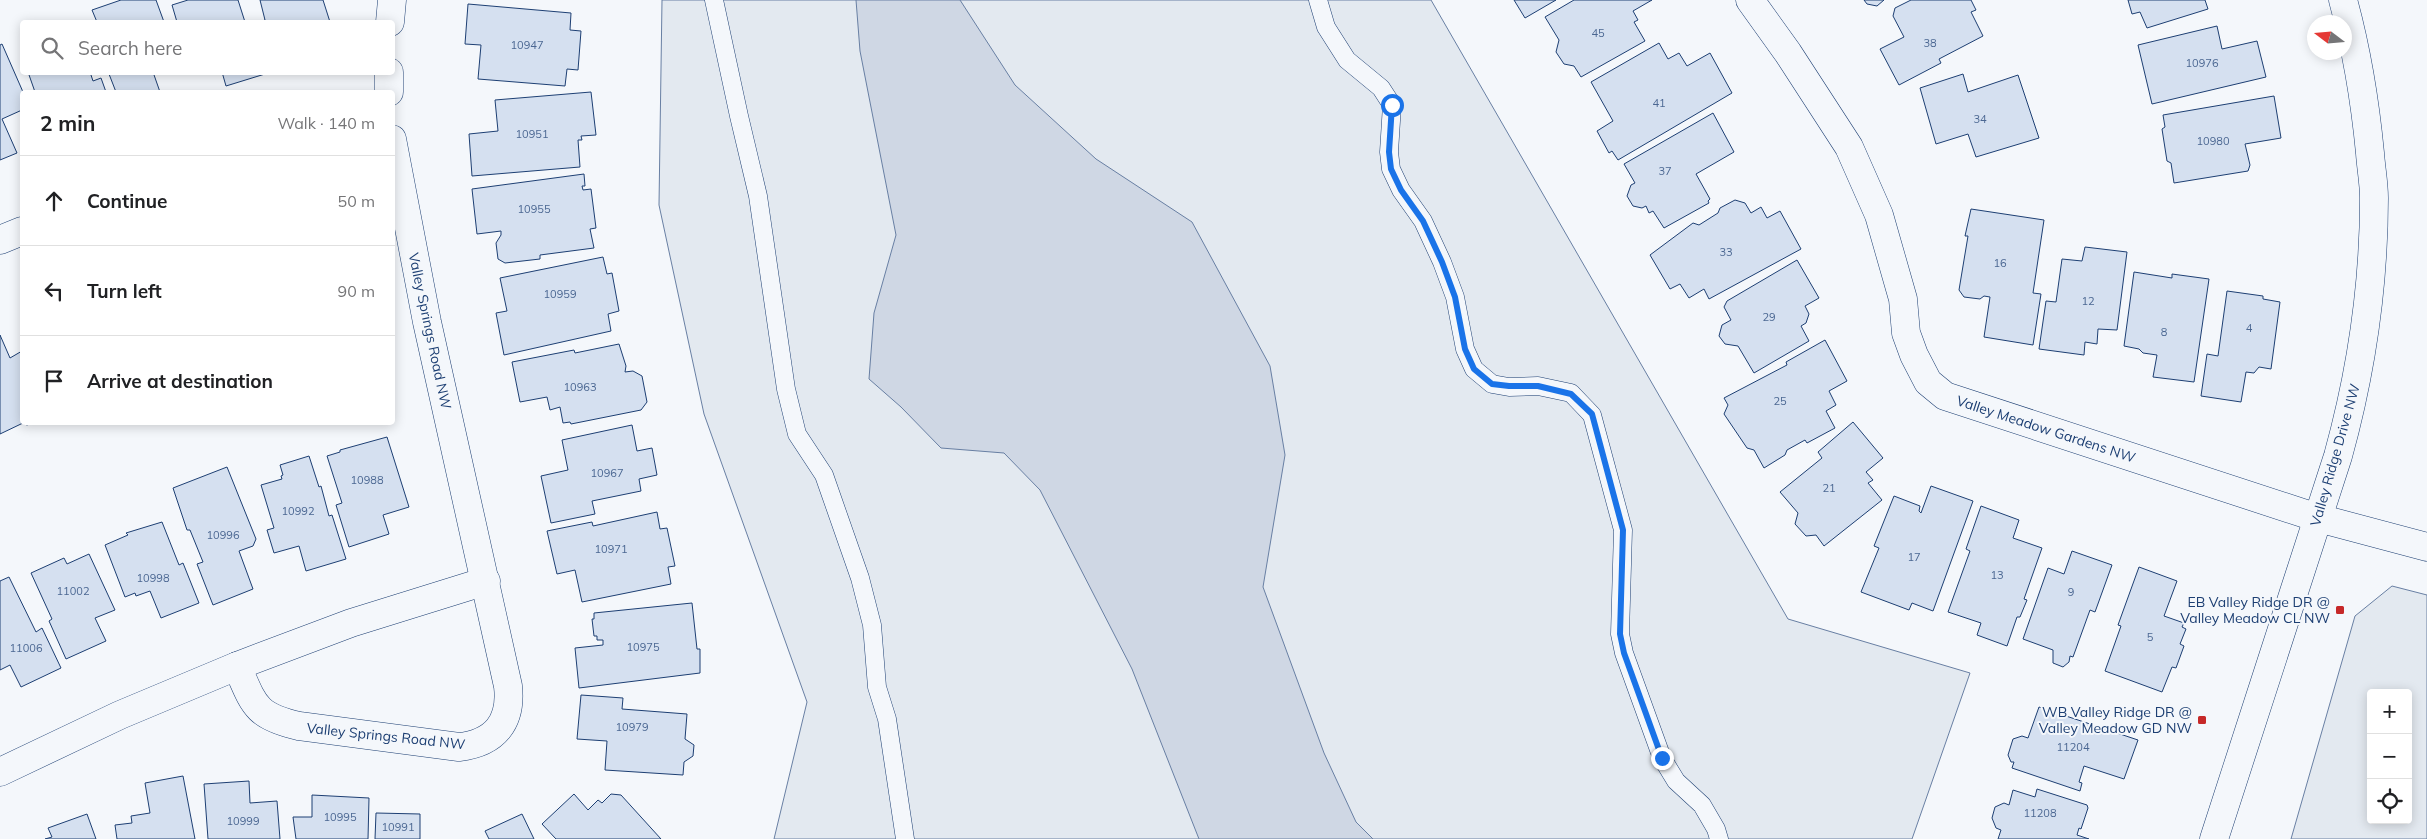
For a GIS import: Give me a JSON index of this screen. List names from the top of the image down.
{
  "streets": {
    "street": ["Valley Springs Road NW", "Valley Meadow Gardens NW", "Valley Ridge Drive NW"]
  },
  "crossings": [
    ["Valley Meadow Gardens NW", "Valley Ridge Drive NW"]
  ],
  "places": {
    "transit": ["EB Valley Ridge DR @ Valley Meadow CL NW", "WB Valley Ridge DR @ Valley Meadow GD NW"]
  },
  "house_numbers": [
    "45",
    "38",
    "10947",
    "10976",
    "41",
    "34",
    "10951",
    "10980",
    "37",
    "10955",
    "33",
    "16",
    "10959",
    "12",
    "29",
    "4",
    "8",
    "10963",
    "25",
    "10967",
    "10988",
    "21",
    "10992",
    "10996",
    "10971",
    "17",
    "13",
    "10998",
    "11002",
    "9",
    "5",
    "10975",
    "11006",
    "10979",
    "11204",
    "11208",
    "10995",
    "10999",
    "10991"
  ],
  "north": "left",
  "page": {
    "search": "Search here",
    "heading": ["2 min", "Walk · 140 m"],
    "list": [
      ["Continue", "50 m"],
      ["Turn left", "90 m"],
      "Arrive at destination"
    ],
    "map_buttons": ["+", "−"]
  }
}
